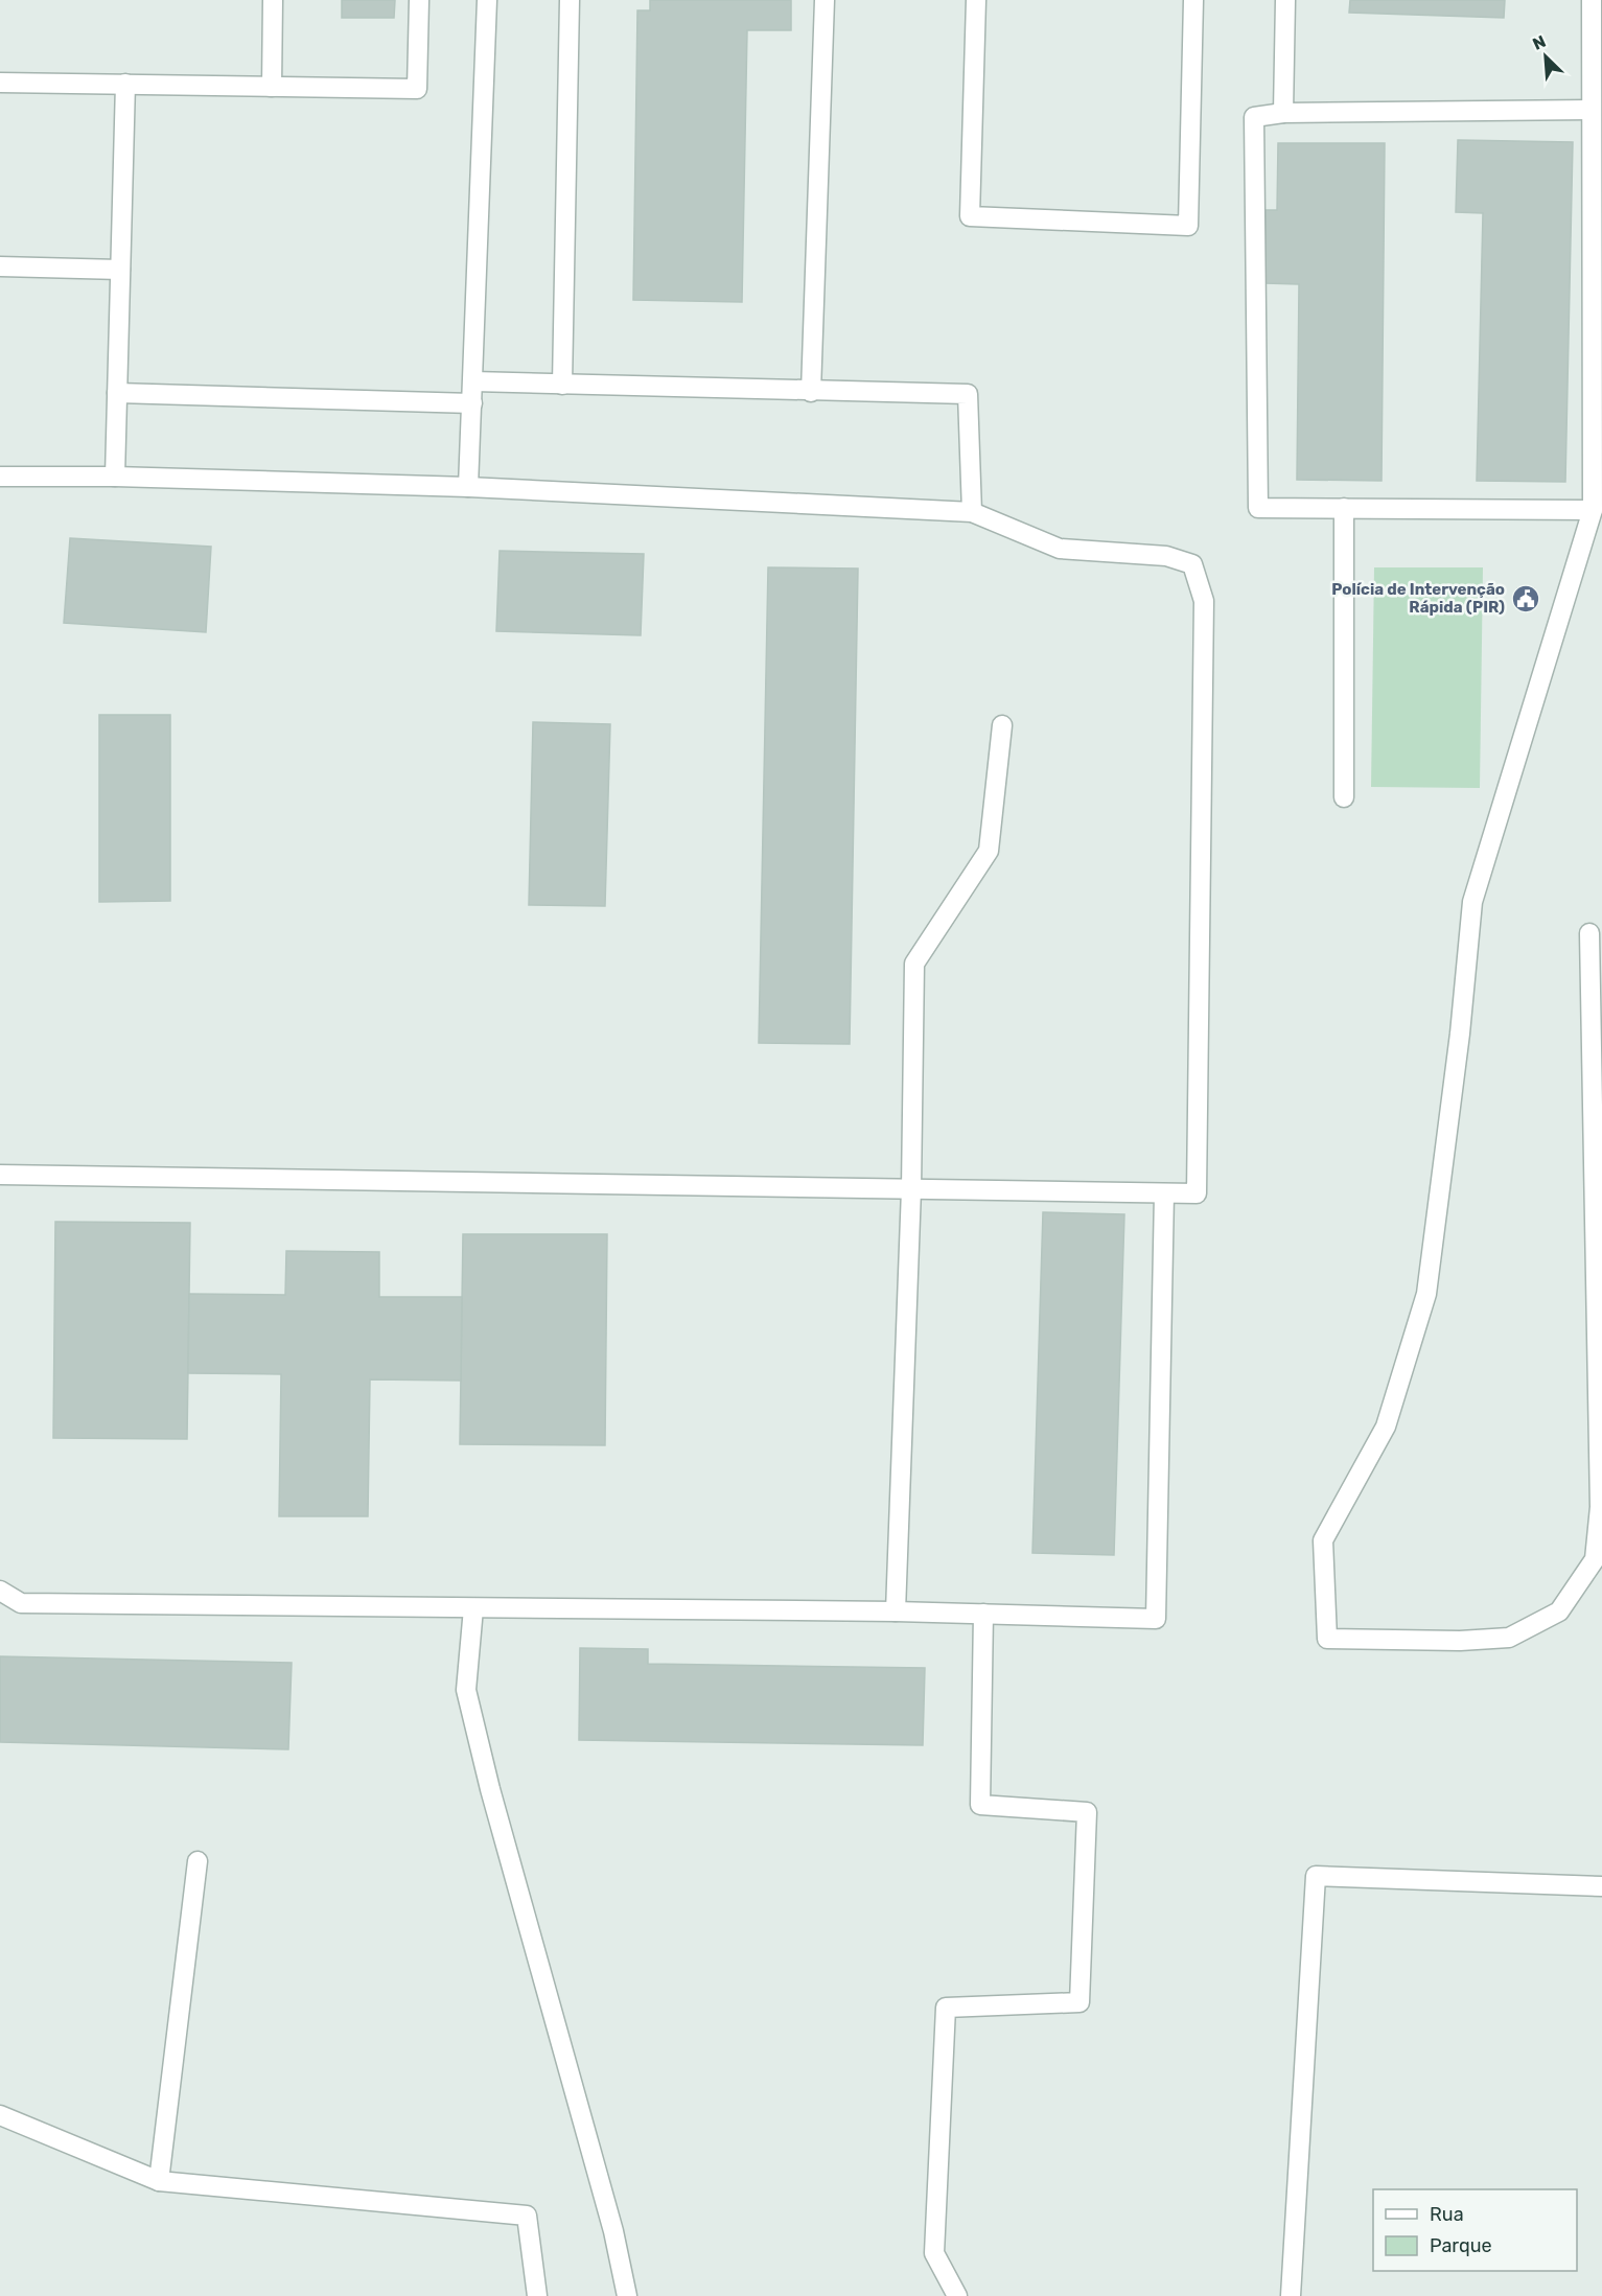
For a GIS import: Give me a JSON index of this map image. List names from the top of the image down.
{
  "places": {
    "public building": ["Polícia de Intervenção Rápida (PIR)"]
  },
  "legend": ["Rua", "Parque"],
  "north": "top left"
}
